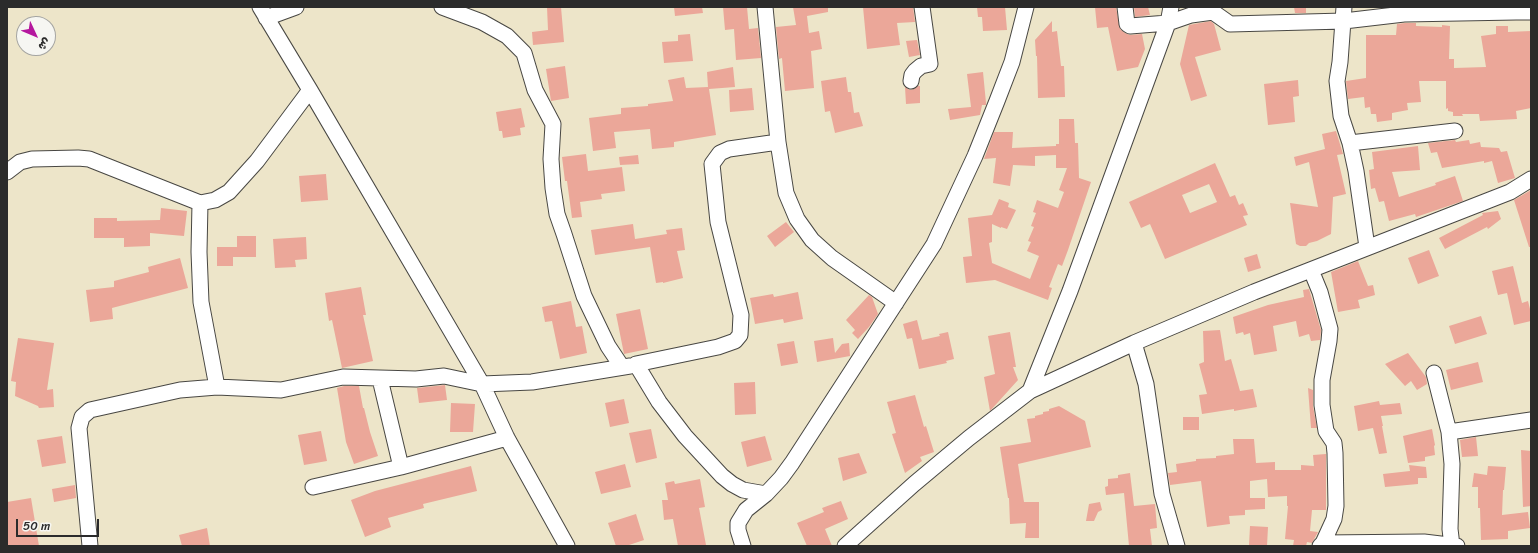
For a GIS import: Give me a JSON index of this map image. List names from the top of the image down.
{
  "scale_bar": "50 m",
  "north": "bottom right"
}
